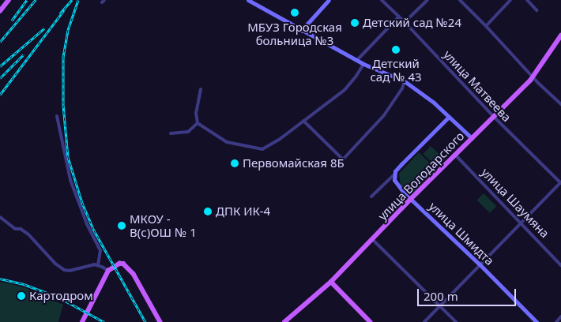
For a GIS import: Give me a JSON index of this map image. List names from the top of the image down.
{
  "streets": {
    "main road": ["улица Володарского", "улица Шмидта"],
    "street": ["улица Матвеева", "улица Шаумяна"]
  },
  "crossings": [
    ["улица Матвеева", "улица Володарского"],
    ["улица Володарского", "улица Шаумяна"],
    ["улица Володарского", "улица Шмидта"]
  ],
  "places": [
    "МБУЗ Городская больница №3",
    "Детский сад №24",
    "Детский сад № 43",
    "Первомайская 8Б",
    "ДПК ИК-4",
    "МКОУ - В(с)ОШ № 1",
    "Картодром"
  ],
  "scale_bar": "200 m"
}
